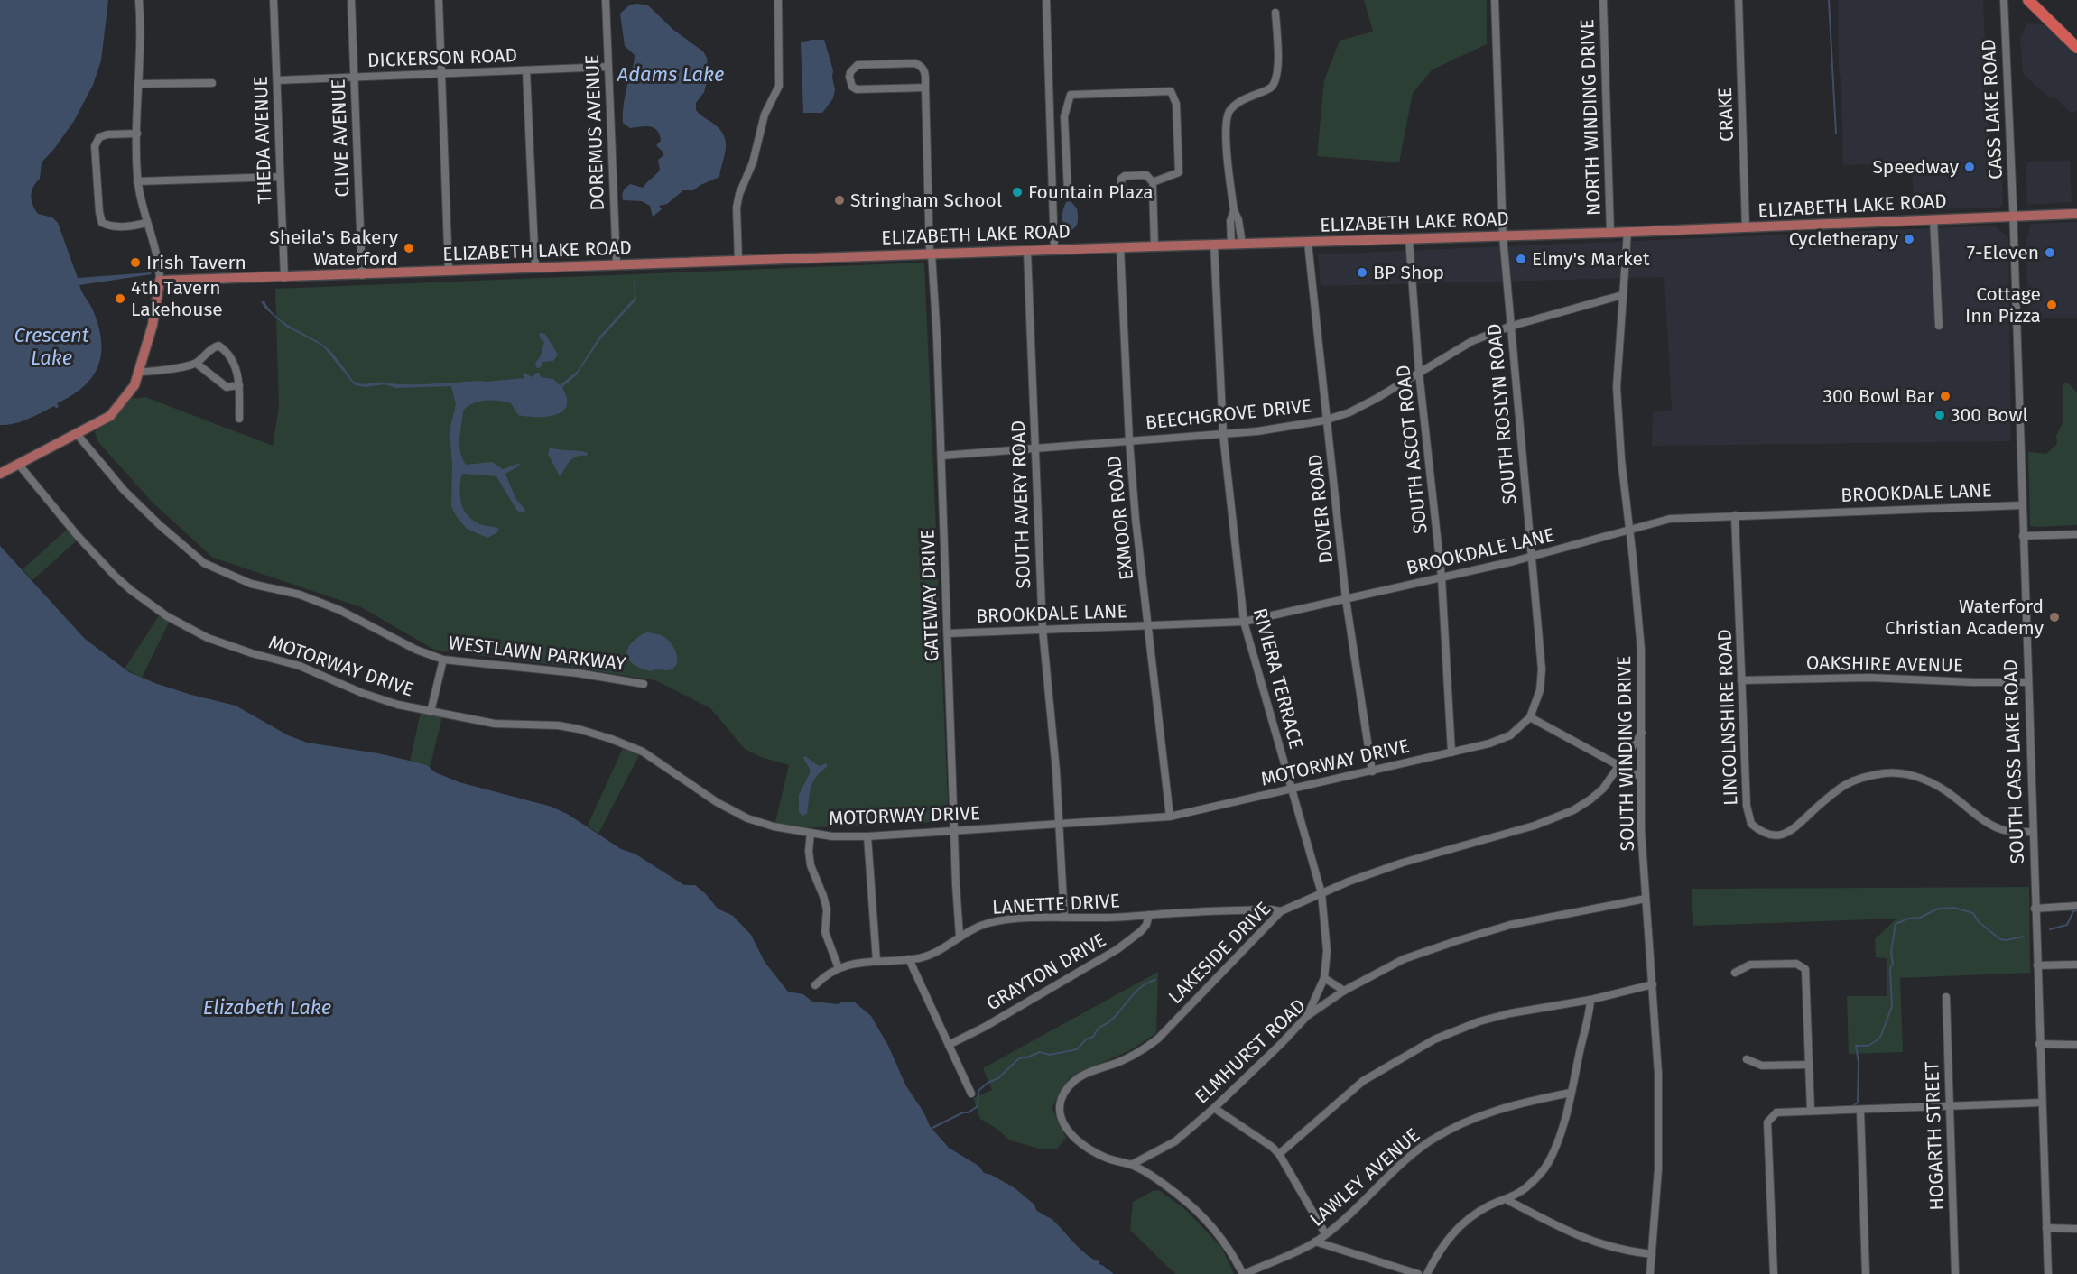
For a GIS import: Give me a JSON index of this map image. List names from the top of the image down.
{
  "streets": {
    "main road": ["ELIZABETH LAKE ROAD"],
    "street": [
      "DICKERSON ROAD",
      "CASS LAKE ROAD",
      "CRAKE",
      "NORTH WINDING DRIVE",
      "DOREMUS AVENUE",
      "CLIVE AVENUE",
      "THEDA AVENUE",
      "BEECHGROVE DRIVE",
      "SOUTH ROSLYN ROAD",
      "SOUTH ASCOT ROAD",
      "BROOKDALE LANE",
      "SOUTH AVERY ROAD",
      "DOVER ROAD",
      "EXMOOR ROAD",
      "GATEWAY DRIVE",
      "WESTLAWN PARKWAY",
      "OAKSHIRE AVENUE",
      "MOTORWAY DRIVE",
      "RIVIERA TERRACE",
      "LINCOLNSHIRE ROAD",
      "SOUTH WINDING DRIVE",
      "SOUTH CASS LAKE ROAD",
      "LANETTE DRIVE",
      "LAKESIDE DRIVE",
      "GRAYTON DRIVE",
      "ELMHURST ROAD",
      "HOGARTH STREET",
      "LAWLEY AVENUE"
    ]
  },
  "crossings": [
    ["DICKERSON ROAD", "DOREMUS AVENUE"],
    ["DICKERSON ROAD", "CLIVE AVENUE"],
    ["DICKERSON ROAD", "THEDA AVENUE"],
    ["CASS LAKE ROAD", "ELIZABETH LAKE ROAD"],
    ["CASS LAKE ROAD", "SOUTH CASS LAKE ROAD"],
    ["CRAKE", "ELIZABETH LAKE ROAD"],
    ["NORTH WINDING DRIVE", "ELIZABETH LAKE ROAD"],
    ["DOREMUS AVENUE", "ELIZABETH LAKE ROAD"],
    ["CLIVE AVENUE", "ELIZABETH LAKE ROAD"],
    ["THEDA AVENUE", "ELIZABETH LAKE ROAD"],
    ["ELIZABETH LAKE ROAD", "SOUTH ROSLYN ROAD"],
    ["ELIZABETH LAKE ROAD", "SOUTH ASCOT ROAD"],
    ["ELIZABETH LAKE ROAD", "SOUTH AVERY ROAD"],
    ["ELIZABETH LAKE ROAD", "DOVER ROAD"],
    ["ELIZABETH LAKE ROAD", "EXMOOR ROAD"],
    ["ELIZABETH LAKE ROAD", "GATEWAY DRIVE"],
    ["ELIZABETH LAKE ROAD", "RIVIERA TERRACE"],
    ["ELIZABETH LAKE ROAD", "SOUTH WINDING DRIVE"],
    ["ELIZABETH LAKE ROAD", "SOUTH CASS LAKE ROAD"],
    ["BEECHGROVE DRIVE", "SOUTH ROSLYN ROAD"],
    ["BEECHGROVE DRIVE", "SOUTH ASCOT ROAD"],
    ["BEECHGROVE DRIVE", "SOUTH AVERY ROAD"],
    ["BEECHGROVE DRIVE", "DOVER ROAD"],
    ["BEECHGROVE DRIVE", "EXMOOR ROAD"],
    ["BEECHGROVE DRIVE", "GATEWAY DRIVE"],
    ["BEECHGROVE DRIVE", "RIVIERA TERRACE"],
    ["BEECHGROVE DRIVE", "SOUTH WINDING DRIVE"],
    ["SOUTH ROSLYN ROAD", "BROOKDALE LANE"],
    ["SOUTH ROSLYN ROAD", "MOTORWAY DRIVE"],
    ["SOUTH ASCOT ROAD", "BROOKDALE LANE"],
    ["SOUTH ASCOT ROAD", "MOTORWAY DRIVE"],
    ["BROOKDALE LANE", "SOUTH AVERY ROAD"],
    ["BROOKDALE LANE", "DOVER ROAD"],
    ["BROOKDALE LANE", "EXMOOR ROAD"],
    ["BROOKDALE LANE", "GATEWAY DRIVE"],
    ["BROOKDALE LANE", "RIVIERA TERRACE"],
    ["BROOKDALE LANE", "LINCOLNSHIRE ROAD"],
    ["BROOKDALE LANE", "SOUTH WINDING DRIVE"],
    ["BROOKDALE LANE", "SOUTH CASS LAKE ROAD"],
    ["SOUTH AVERY ROAD", "MOTORWAY DRIVE"],
    ["SOUTH AVERY ROAD", "LANETTE DRIVE"],
    ["DOVER ROAD", "MOTORWAY DRIVE"],
    ["EXMOOR ROAD", "MOTORWAY DRIVE"],
    ["GATEWAY DRIVE", "MOTORWAY DRIVE"],
    ["GATEWAY DRIVE", "LANETTE DRIVE"],
    ["OAKSHIRE AVENUE", "LINCOLNSHIRE ROAD"],
    ["OAKSHIRE AVENUE", "SOUTH CASS LAKE ROAD"],
    ["MOTORWAY DRIVE", "RIVIERA TERRACE"],
    ["RIVIERA TERRACE", "LAKESIDE DRIVE"],
    ["RIVIERA TERRACE", "ELMHURST ROAD"],
    ["LINCOLNSHIRE ROAD", "SOUTH CASS LAKE ROAD"],
    ["SOUTH WINDING DRIVE", "LAKESIDE DRIVE"],
    ["SOUTH WINDING DRIVE", "ELMHURST ROAD"],
    ["LANETTE DRIVE", "LAKESIDE DRIVE"],
    ["LANETTE DRIVE", "GRAYTON DRIVE"],
    ["LAKESIDE DRIVE", "ELMHURST ROAD"],
    ["LAKESIDE DRIVE", "LAWLEY AVENUE"]
  ],
  "water": ["Adams Lake", "Crescent Lake", "Elizabeth Lake"],
  "places": [
    "Speedway",
    "Fountain Plaza",
    "Stringham School",
    "Cycletherapy",
    "Sheila's Bakery Waterford",
    "7-Eleven",
    "Elmy's Market",
    "Irish Tavern",
    "BP Shop",
    "4th Tavern Lakehouse",
    "Cottage Inn Pizza",
    "300 Bowl Bar",
    "300 Bowl",
    "Waterford Christian Academy"
  ]
}
